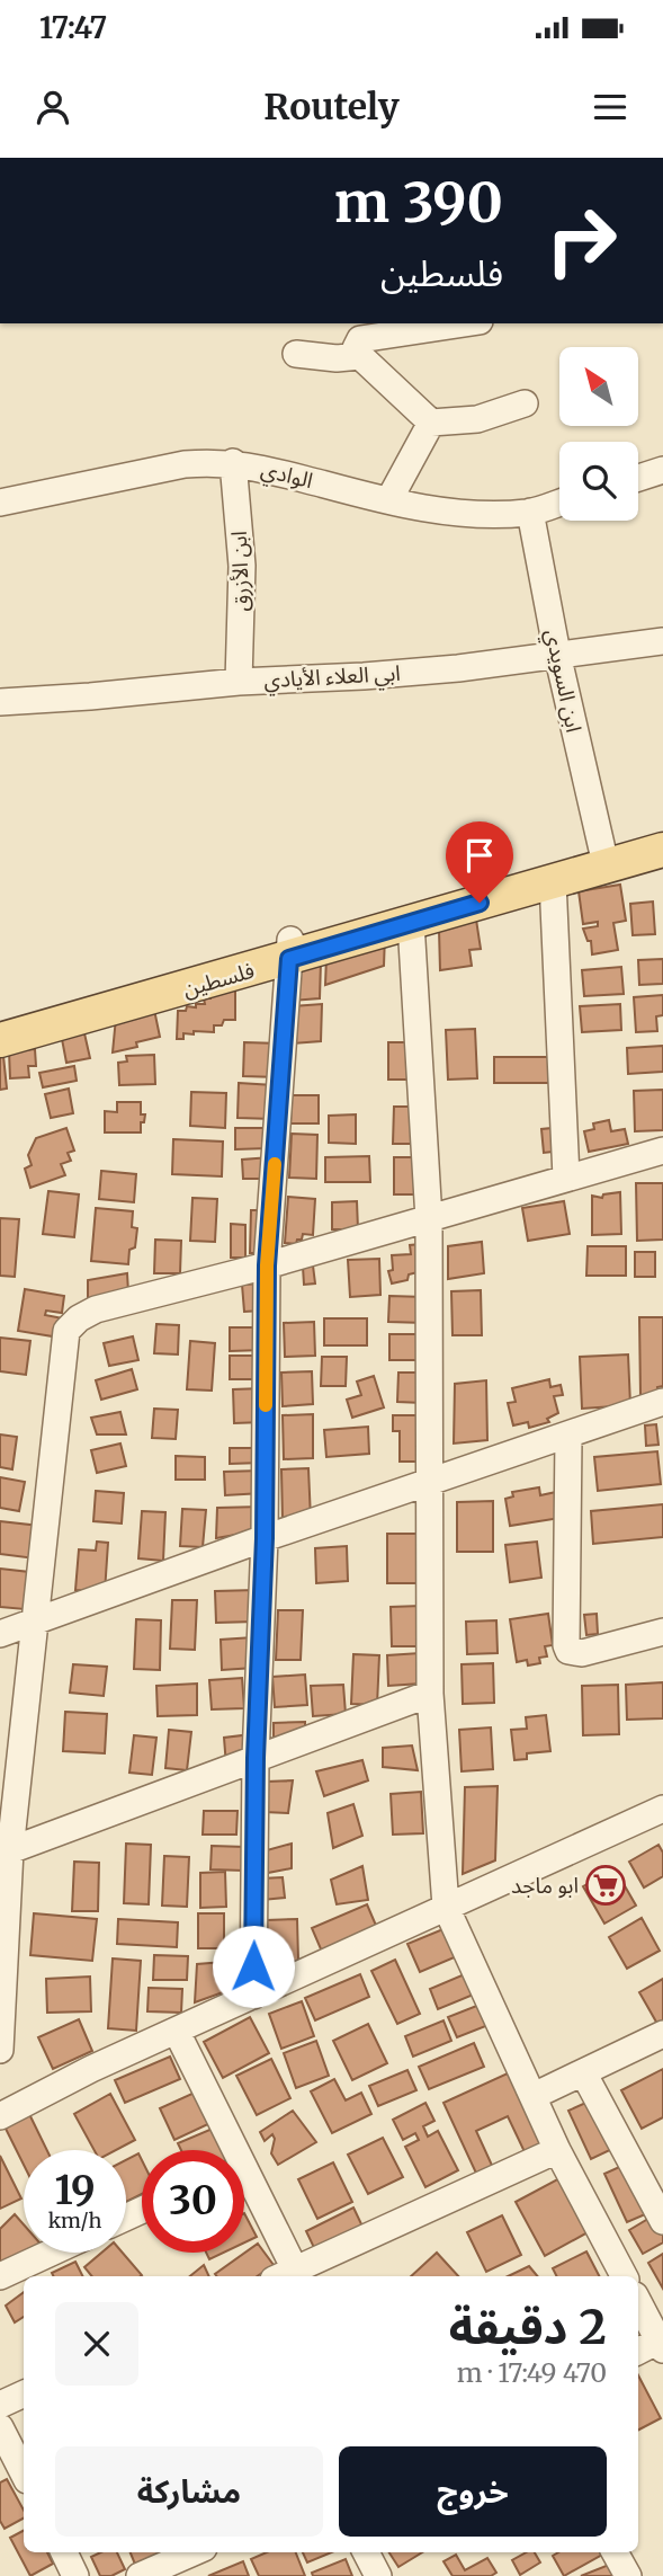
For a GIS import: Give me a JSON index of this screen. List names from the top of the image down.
{
  "streets": {
    "main road": ["فلسطين"],
    "street": [
      "الوادي",
      "ابن الأزرق",
      "ابي العلاء الأيادي",
      "ابن السويدي"
    ]
  },
  "crossings": [
    ["الوادي", "ابن الأزرق"],
    ["الوادي", "ابن السويدي"],
    ["ابن الأزرق", "ابي العلاء الأيادي"],
    ["ابي العلاء الأيادي", "ابن السويدي"],
    ["ابن السويدي", "فلسطين"]
  ],
  "places": {
    "supermarket": ["ابو ماجد"]
  },
  "north": "top left",
  "page": {
    "status": "17:47",
    "header": "Routely",
    "turn": ["390 m", "فلسطين"],
    "speed": "19 km/h",
    "limit": "30",
    "heading": ["2 دقيقة", "470 m · 17:49"],
    "buttons": ["خروج", "مشاركة"]
  }
}
